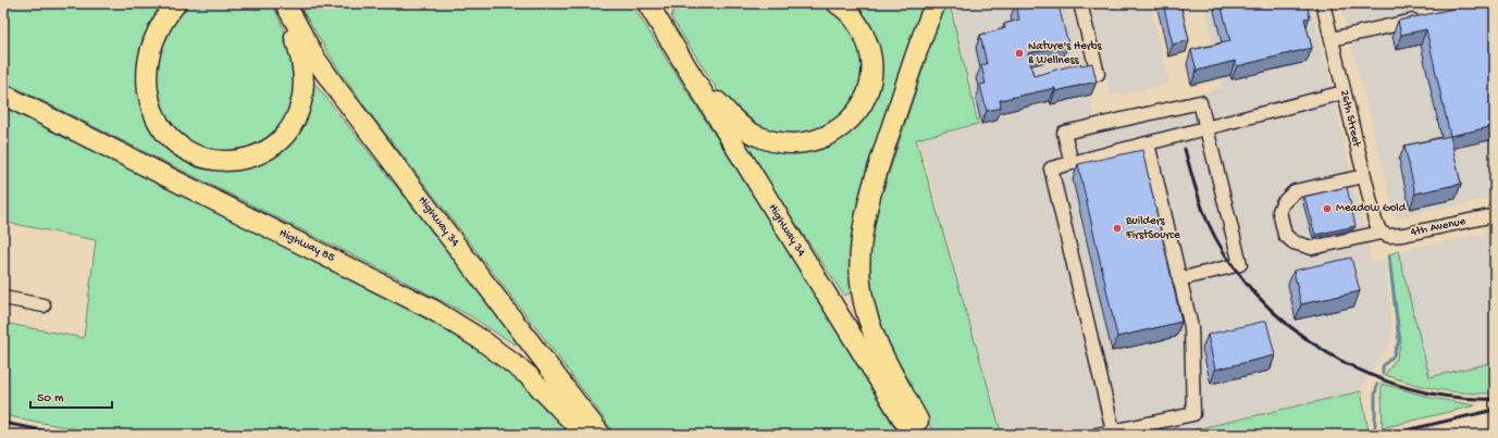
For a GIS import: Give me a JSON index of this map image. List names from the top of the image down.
{
  "streets": {
    "highway": ["Highway 34", "Highway 85"],
    "street": ["26th Street", "4th Avenue"]
  },
  "crossings": [
    ["26th Street", "4th Avenue"]
  ],
  "places": ["Nature's Herbs & Wellness", "Meadow Gold", "Builders FirstSource"],
  "scale_bar": "50 m"
}
